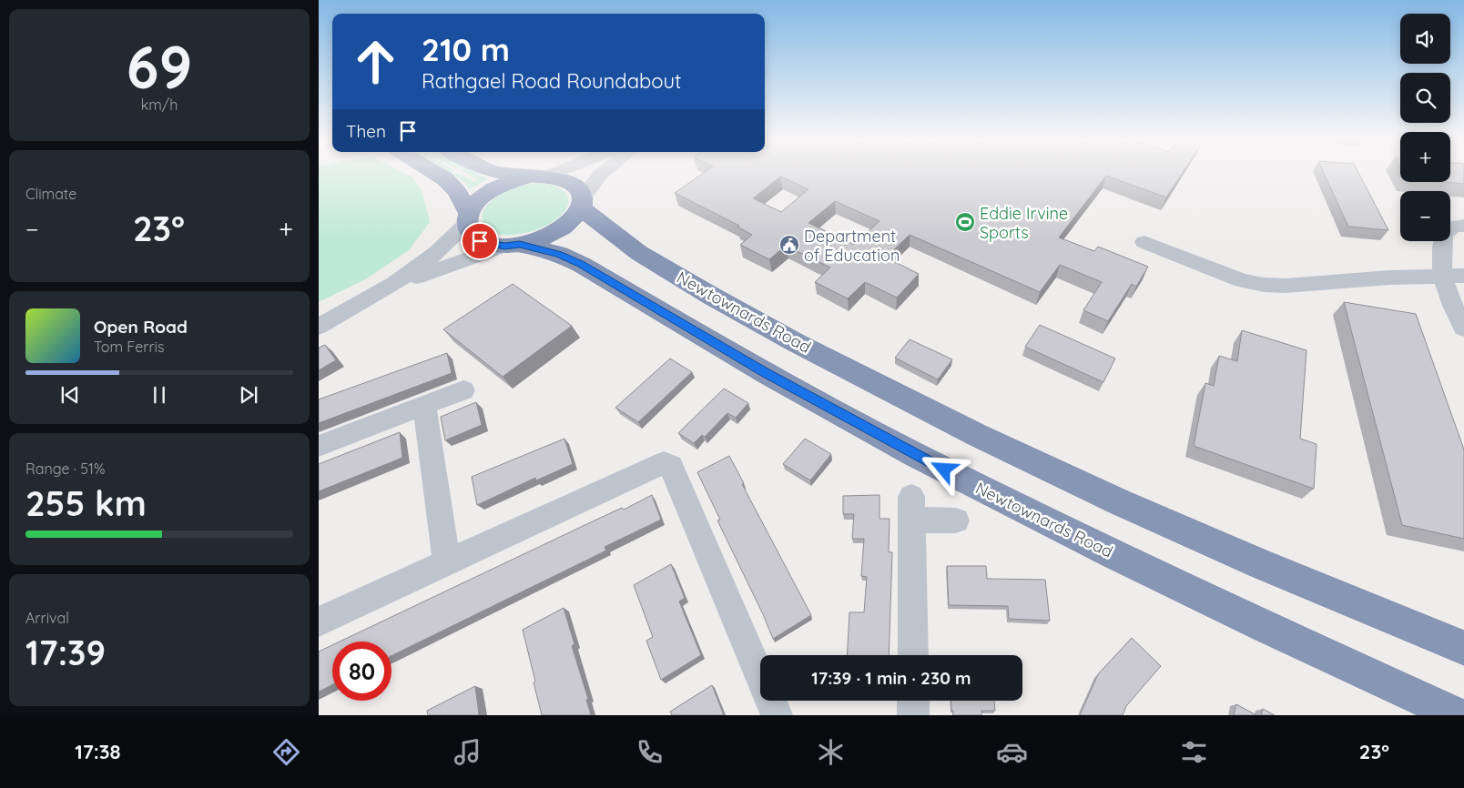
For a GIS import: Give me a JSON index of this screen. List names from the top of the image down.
{
  "streets": {
    "highway": ["Newtownards Road"]
  },
  "places": {
    "sports": ["Eddie Irvine Sports"],
    "public building": ["Department of Education"]
  },
  "page": {
    "tile": [
      ["69", "km/h"],
      "Climate",
      ["Range · 51%", "255 km"],
      ["Arrival", "17:39"]
    ],
    "map_buttons": ["+", "−"],
    "turn": ["210 m", "Rathgael Road Roundabout"],
    "then": "Then",
    "heat": ["−", "23°", "+"],
    "song": ["Open Road", "Tom Ferris"],
    "limit": "80",
    "trip": "17:39 · 1 min · 230 m",
    "tabs": ["17:38", "23°"]
  }
}
